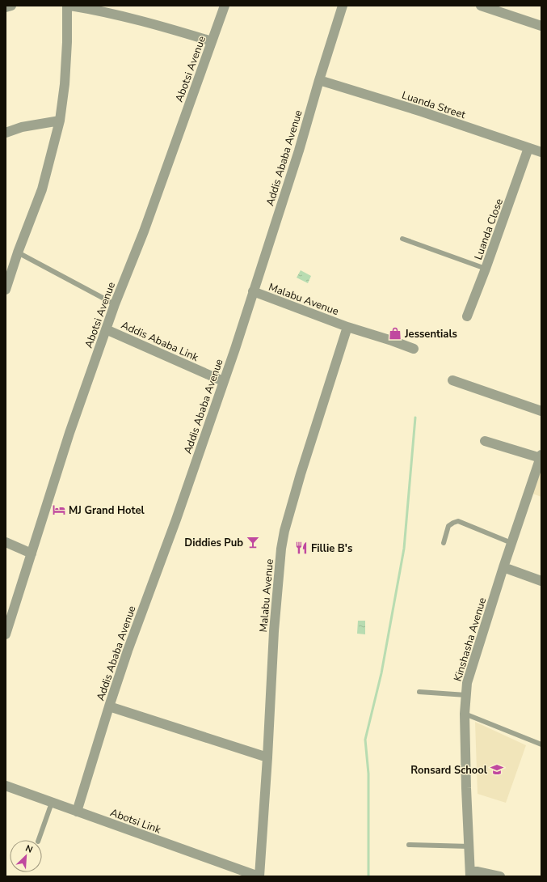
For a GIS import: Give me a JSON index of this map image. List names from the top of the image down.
{
  "streets": {
    "street": [
      "Abotsi Avenue",
      "Luanda Street",
      "Addis Ababa Avenue",
      "Luanda Close",
      "Malabu Avenue",
      "Addis Ababa Link",
      "Kinshasha Avenue",
      "Abotsi Link"
    ]
  },
  "crossings": [
    ["Abotsi Avenue", "Addis Ababa Link"],
    ["Luanda Street", "Addis Ababa Avenue"],
    ["Luanda Street", "Luanda Close"],
    ["Addis Ababa Avenue", "Malabu Avenue"],
    ["Addis Ababa Avenue", "Addis Ababa Link"],
    ["Addis Ababa Avenue", "Abotsi Link"],
    ["Malabu Avenue", "Abotsi Link"]
  ],
  "places": {
    "shop": ["Jessentials"],
    "hotel": ["MJ Grand Hotel"],
    "bar": ["Diddies Pub"],
    "restaurant": ["Fillie B's"],
    "school or university": ["Ronsard School"]
  },
  "north": "top right"
}
